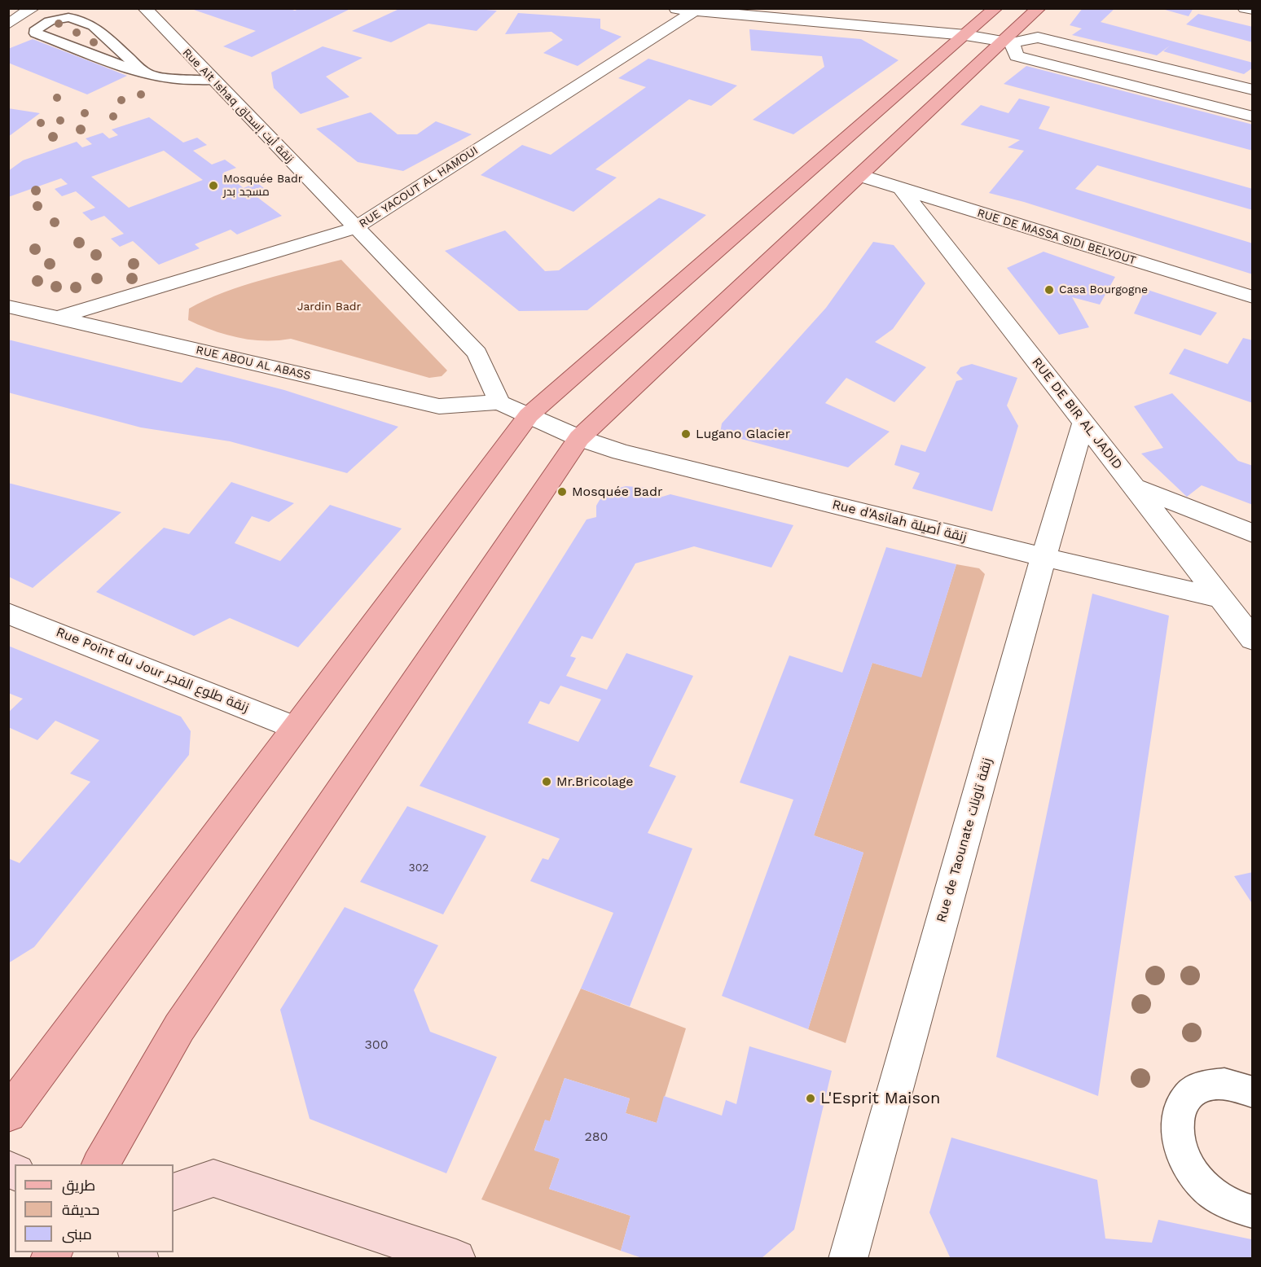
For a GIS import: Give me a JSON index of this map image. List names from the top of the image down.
{
  "streets": {
    "street": [
      "Rue Ait Ishaq زنقة أيت إسحاق",
      "RUE YACOUT AL HAMOUI",
      "RUE DE MASSA SIDI BELYOUT",
      "RUE ABOU AL ABASS",
      "RUE DE BIR AL JADID",
      "Rue d'Asilah زنقة أصيلة",
      "Rue Point du Jour زنقة طلوع الفجر",
      "Rue de Taounate زنقة تاونات"
    ]
  },
  "crossings": [
    ["Rue Ait Ishaq زنقة أيت إسحاق", "RUE YACOUT AL HAMOUI"],
    ["Rue Ait Ishaq زنقة أيت إسحاق", "RUE ABOU AL ABASS"],
    ["Rue Ait Ishaq زنقة أيت إسحاق", "Rue d'Asilah زنقة أصيلة"],
    ["RUE YACOUT AL HAMOUI", "RUE ABOU AL ABASS"],
    ["RUE DE MASSA SIDI BELYOUT", "RUE DE BIR AL JADID"],
    ["RUE ABOU AL ABASS", "Rue d'Asilah زنقة أصيلة"],
    ["RUE DE BIR AL JADID", "Rue d'Asilah زنقة أصيلة"],
    ["RUE DE BIR AL JADID", "Rue de Taounate زنقة تاونات"],
    ["Rue d'Asilah زنقة أصيلة", "Rue de Taounate زنقة تاونات"]
  ],
  "parks": ["Jardin Badr"],
  "places": [
    "Mosquée Badr مسجد بدر",
    "Casa Bourgogne",
    "Lugano Glacier",
    "Mosquée Badr",
    "Mr.Bricolage",
    "L'Esprit Maison"
  ],
  "house_numbers": ["302", "300", "280"],
  "legend": ["طريق", "حديقة", "مبنى"]
}
